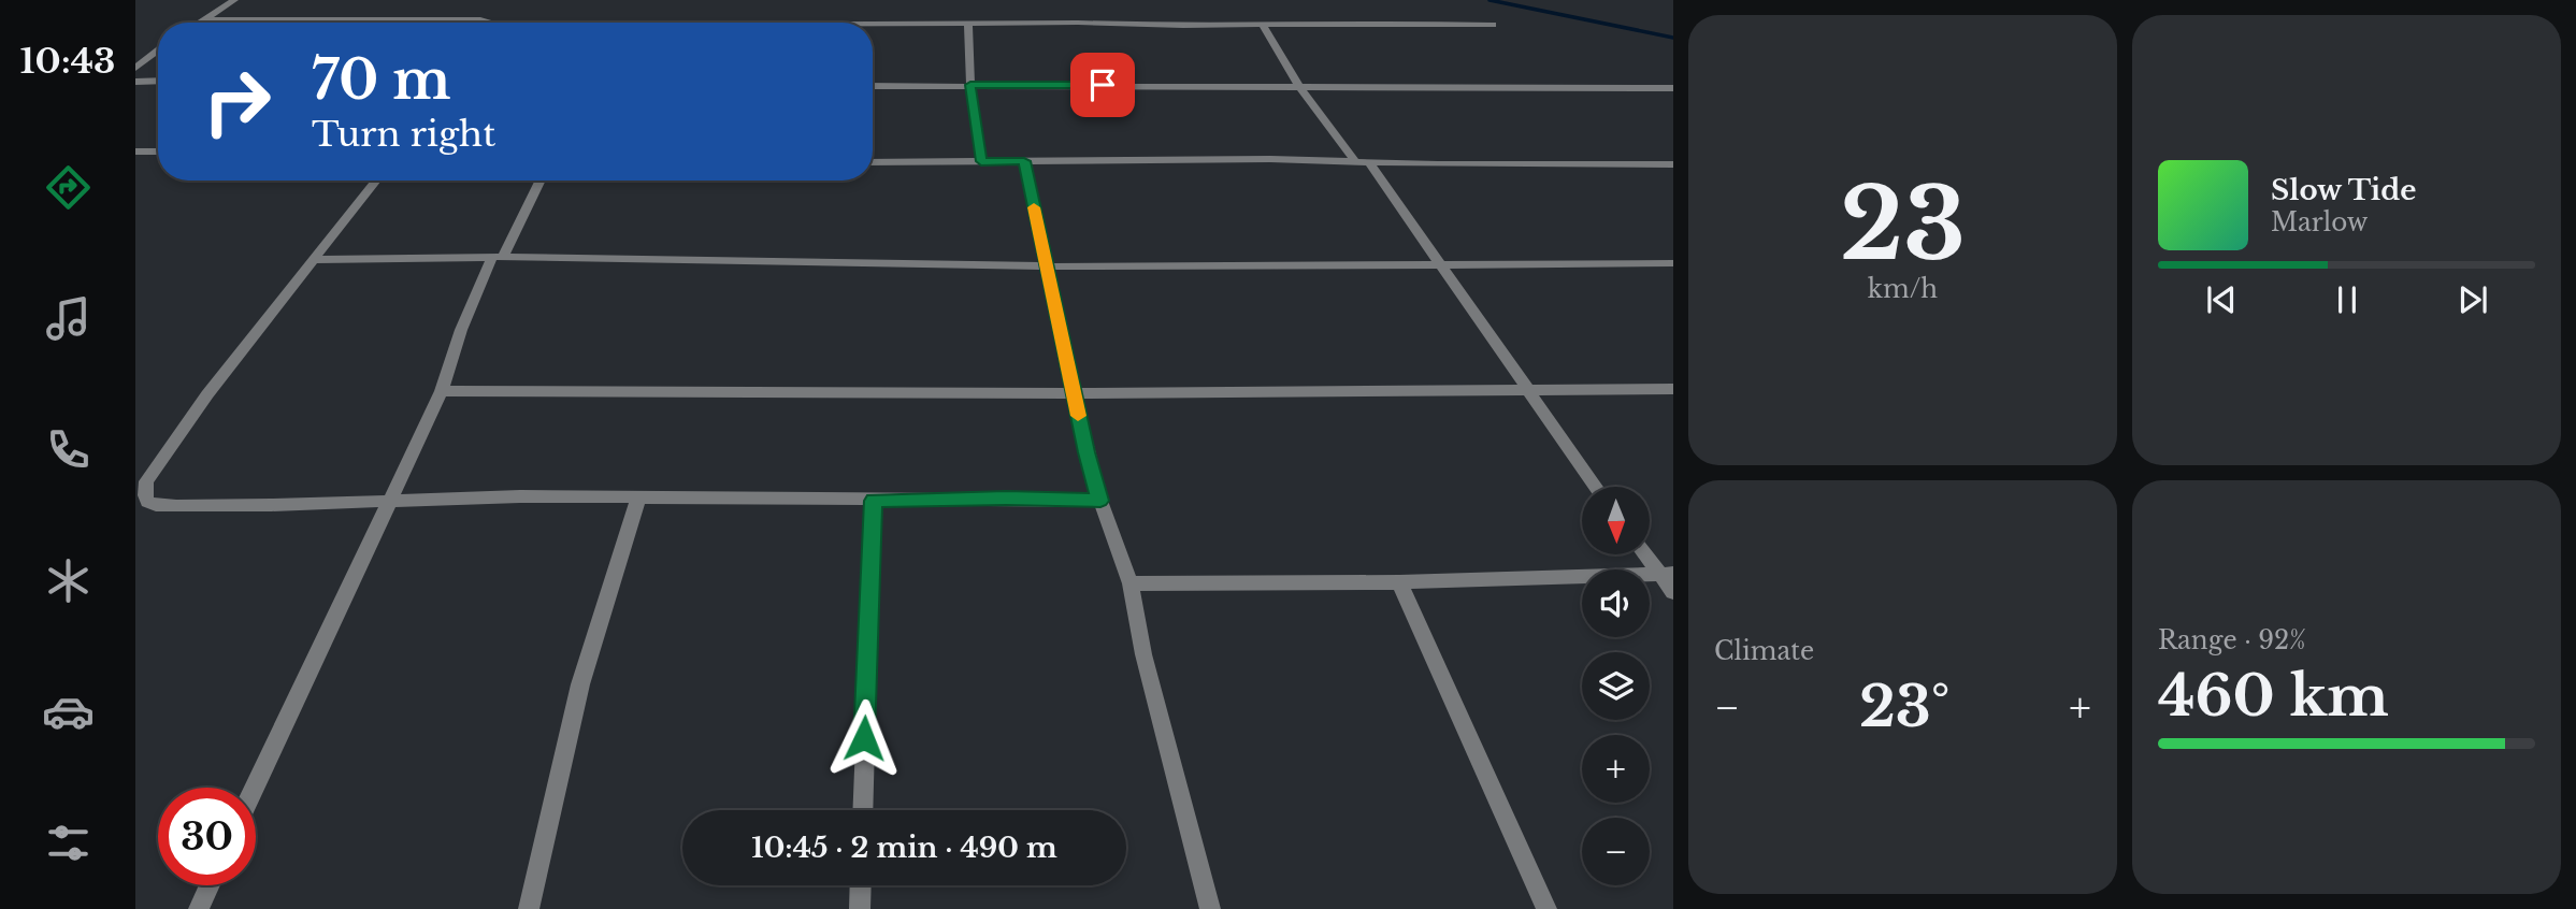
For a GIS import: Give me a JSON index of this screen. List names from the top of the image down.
{
  "north": "bottom",
  "page": {
    "tabs": "10:43",
    "tile": [
      ["23", "km/h"],
      "Climate",
      ["Range · 92%", "460 km"]
    ],
    "turn": ["70 m", "Turn right"],
    "song": ["Slow Tide", "Marlow"],
    "map_buttons": ["+", "−"],
    "heat": ["−", "23°", "+"],
    "limit": "30",
    "trip": "10:45 · 2 min · 490 m"
  }
}
